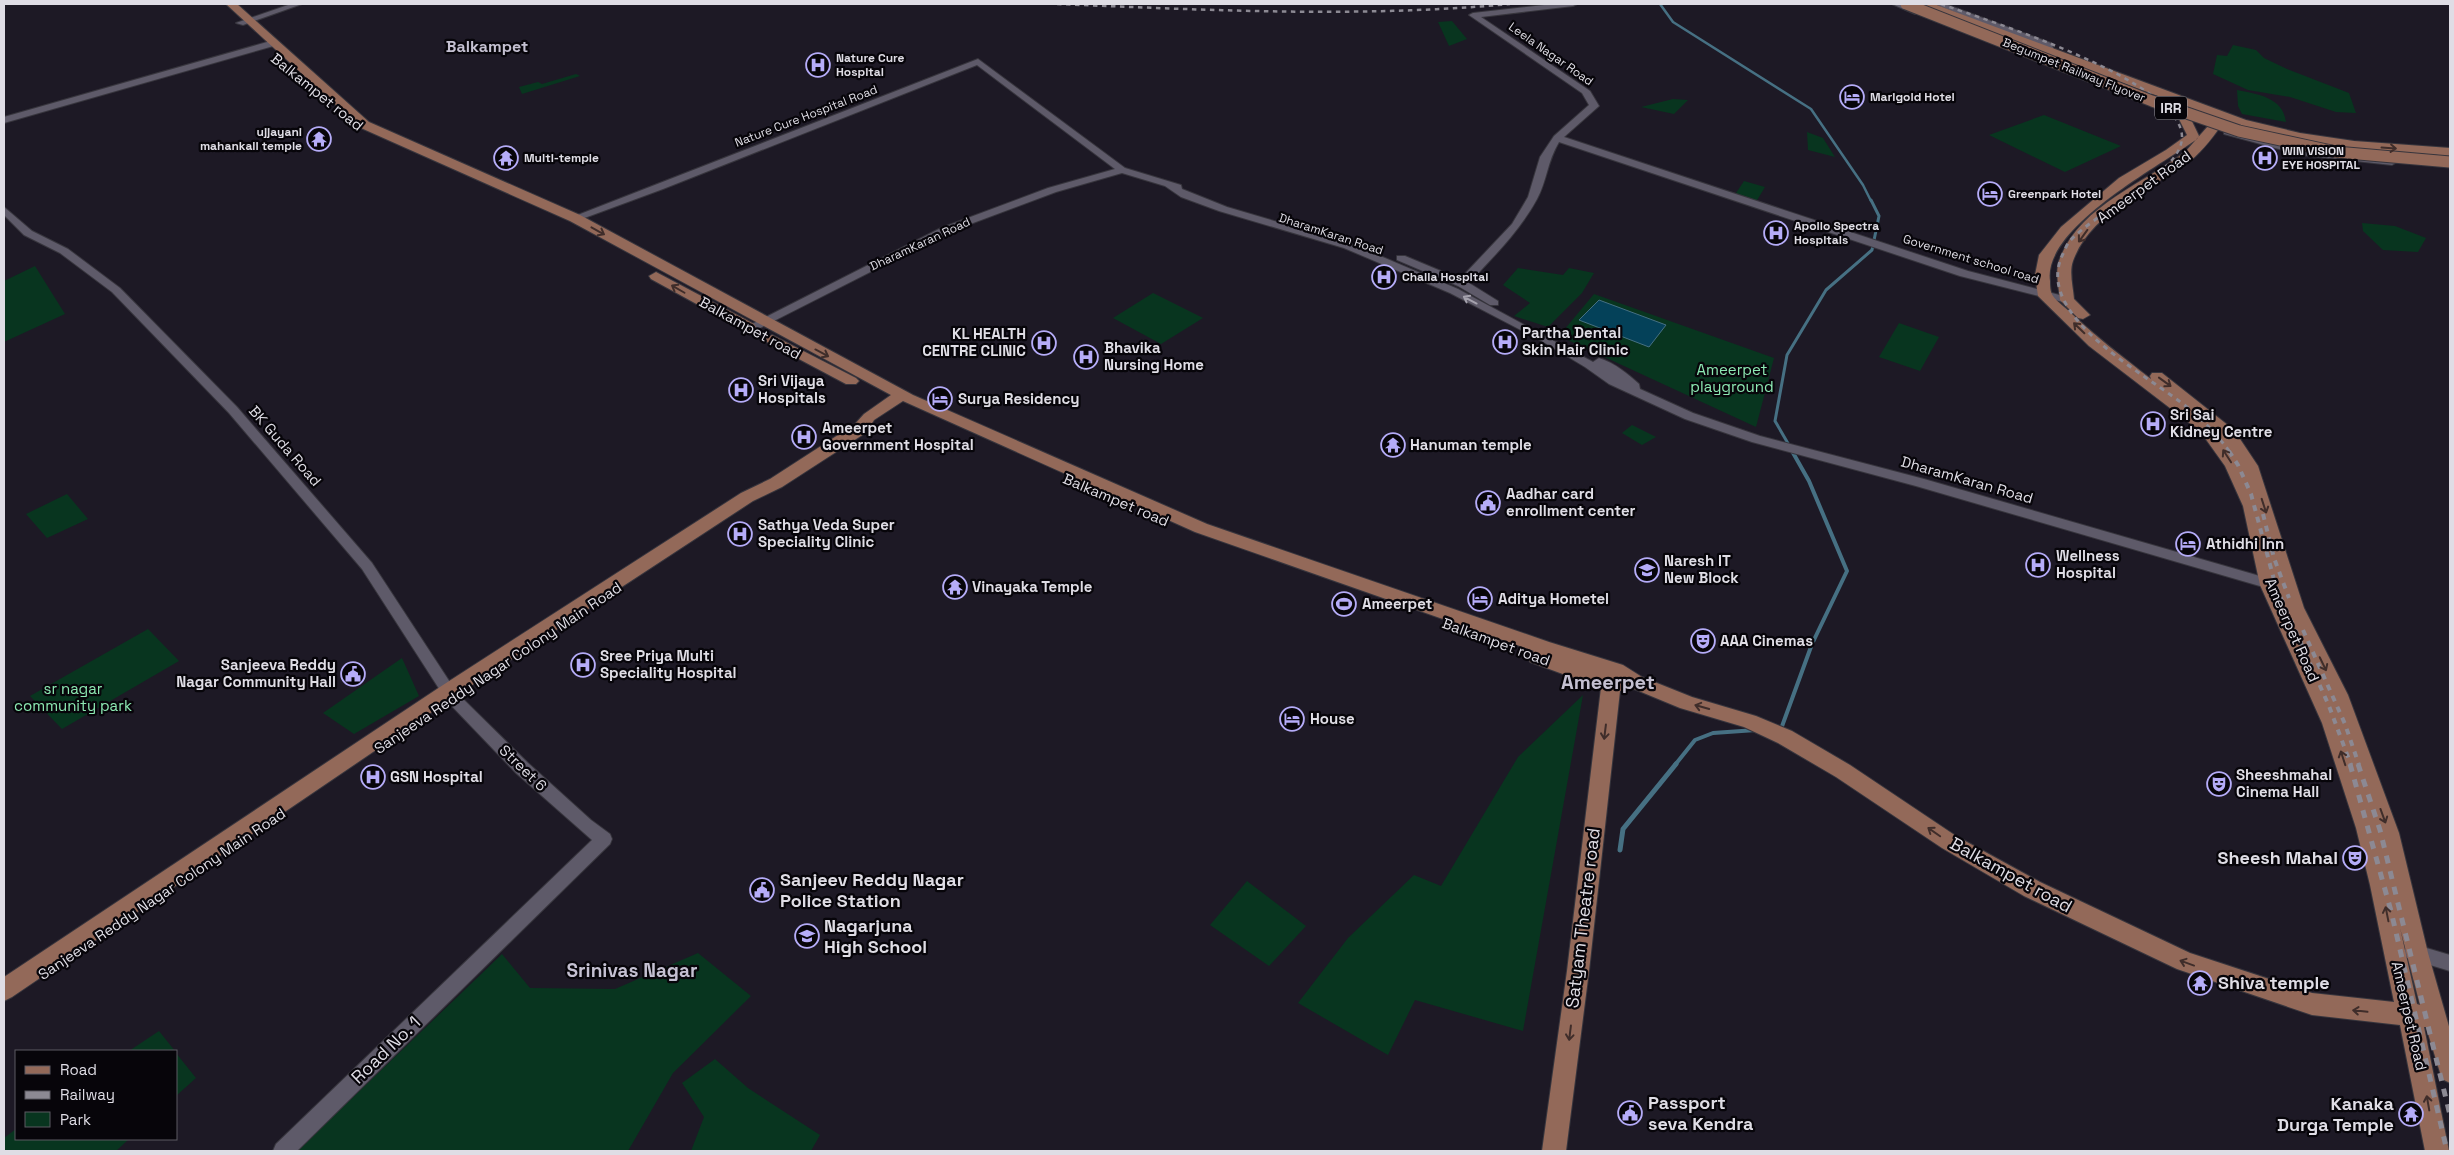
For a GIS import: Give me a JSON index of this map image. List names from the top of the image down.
{
  "streets": {
    "main road": [
      "Begumpet Railway Flyover",
      "Balkampet road",
      "IRR",
      "Ameerpet Road",
      "Sanjeeva Reddy Nagar Colony Main Road",
      "Satyam Theatre road"
    ],
    "street": [
      "Leela Nagar Road",
      "Nature Cure Hospital Road",
      "DharamKaran Road",
      "Government school road",
      "BK Guda Road",
      "Street 6",
      "Road No. 1"
    ]
  },
  "crossings": [
    ["Begumpet Railway Flyover", "IRR"],
    ["Balkampet road", "Nature Cure Hospital Road"],
    ["Balkampet road", "Ameerpet Road"],
    ["Balkampet road", "DharamKaran Road"],
    ["Balkampet road", "Sanjeeva Reddy Nagar Colony Main Road"],
    ["Balkampet road", "Satyam Theatre road"],
    ["IRR", "Ameerpet Road"],
    ["Nature Cure Hospital Road", "DharamKaran Road"],
    ["Ameerpet Road", "DharamKaran Road"],
    ["Ameerpet Road", "Government school road"],
    ["BK Guda Road", "Sanjeeva Reddy Nagar Colony Main Road"],
    ["BK Guda Road", "Street 6"],
    ["Sanjeeva Reddy Nagar Colony Main Road", "Street 6"],
    ["Street 6", "Road No. 1"]
  ],
  "one_way": ["Satyam Theatre road"],
  "districts": ["Balkampet", "Ameerpet", "Srinivas Nagar"],
  "parks": ["Ameerpet playground", "sr nagar community park"],
  "places": {
    "hospital": [
      "Nature Cure Hospital",
      "WIN VISION EYE HOSPITAL",
      "Apollo Spectra Hospitals",
      "Challa Hospital",
      "Partha Dental Skin Hair Clinic",
      "KL HEALTH CENTRE CLINIC",
      "Bhavika Nursing Home",
      "Sri Vijaya Hospitals",
      "Sri Sai Kidney Centre",
      "Ameerpet Government Hospital",
      "Sathya Veda Super Speciality Clinic",
      "Wellness Hospital",
      "Sree Priya Multi Speciality Hospital",
      "GSN Hospital"
    ],
    "hotel": [
      "Marigold Hotel",
      "Greenpark Hotel",
      "Surya Residency",
      "Athidhi Inn",
      "Aditya Hometel",
      "House"
    ],
    "temple": [
      "ujjayani mahankali temple",
      "Multi-temple",
      "Hanuman temple",
      "Vinayaka Temple",
      "Shiva temple",
      "Kanaka Durga Temple"
    ],
    "public building": [
      "Aadhar card enrollment center",
      "Sanjeeva Reddy Nagar Community Hall",
      "Sanjeev Reddy Nagar Police Station",
      "Passport seva Kendra"
    ],
    "school or university": ["Naresh IT New Block", "Nagarjuna High School"],
    "sports": ["Ameerpet"],
    "theatre": ["AAA Cinemas", "Sheeshmahal Cinema Hall", "Sheesh Mahal"]
  },
  "legend": ["Road", "Railway", "Park"]
}
